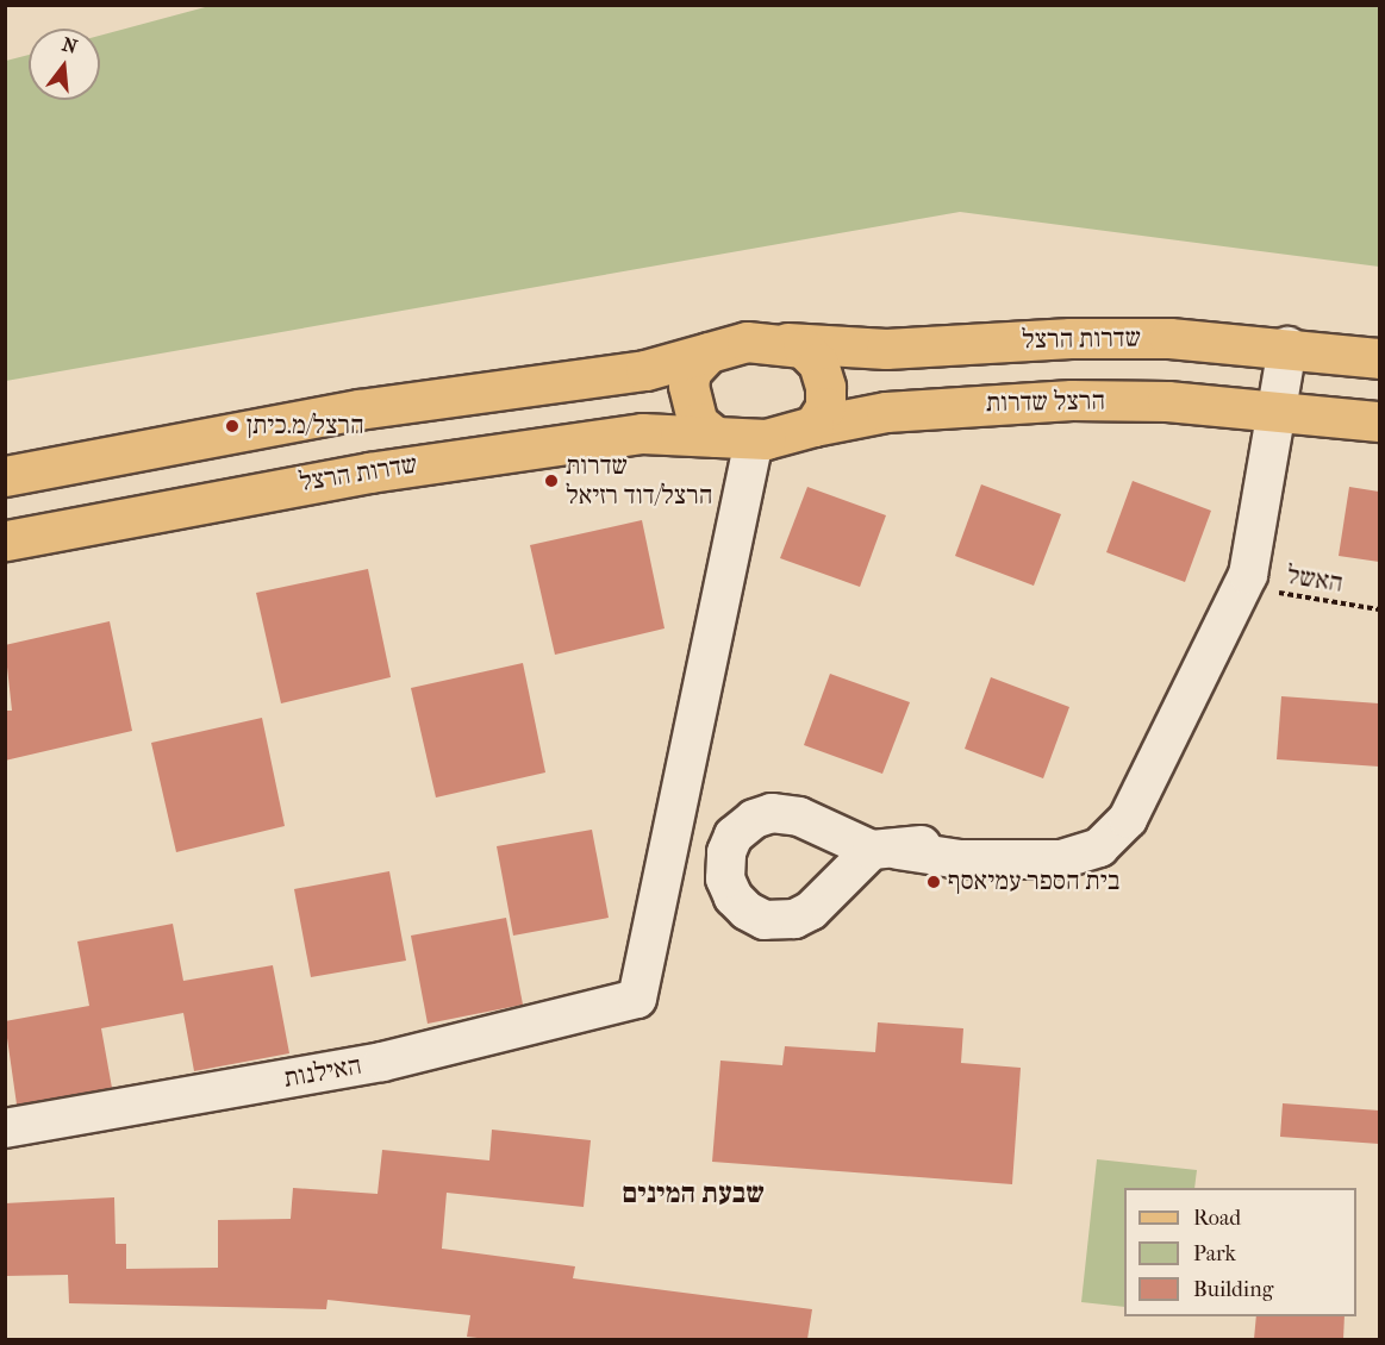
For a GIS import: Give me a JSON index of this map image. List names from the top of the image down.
{
  "streets": {
    "main road": ["שדרות הרצל", "הרצל שדרות"],
    "street": ["האילנות"],
    "path": ["האשל"]
  },
  "crossings": [
    ["שדרות הרצל", "הרצל שדרות"],
    ["שדרות הרצל", "האילנות"],
    ["הרצל שדרות", "האילנות"]
  ],
  "districts": ["שבעת המינים"],
  "places": ["הרצל/מ.כיתן", "שדרות הרצל/דוד רזיאל", "בית הספר עמיאסף"],
  "legend": ["Road", "Park", "Building"],
  "north": "top"
}
